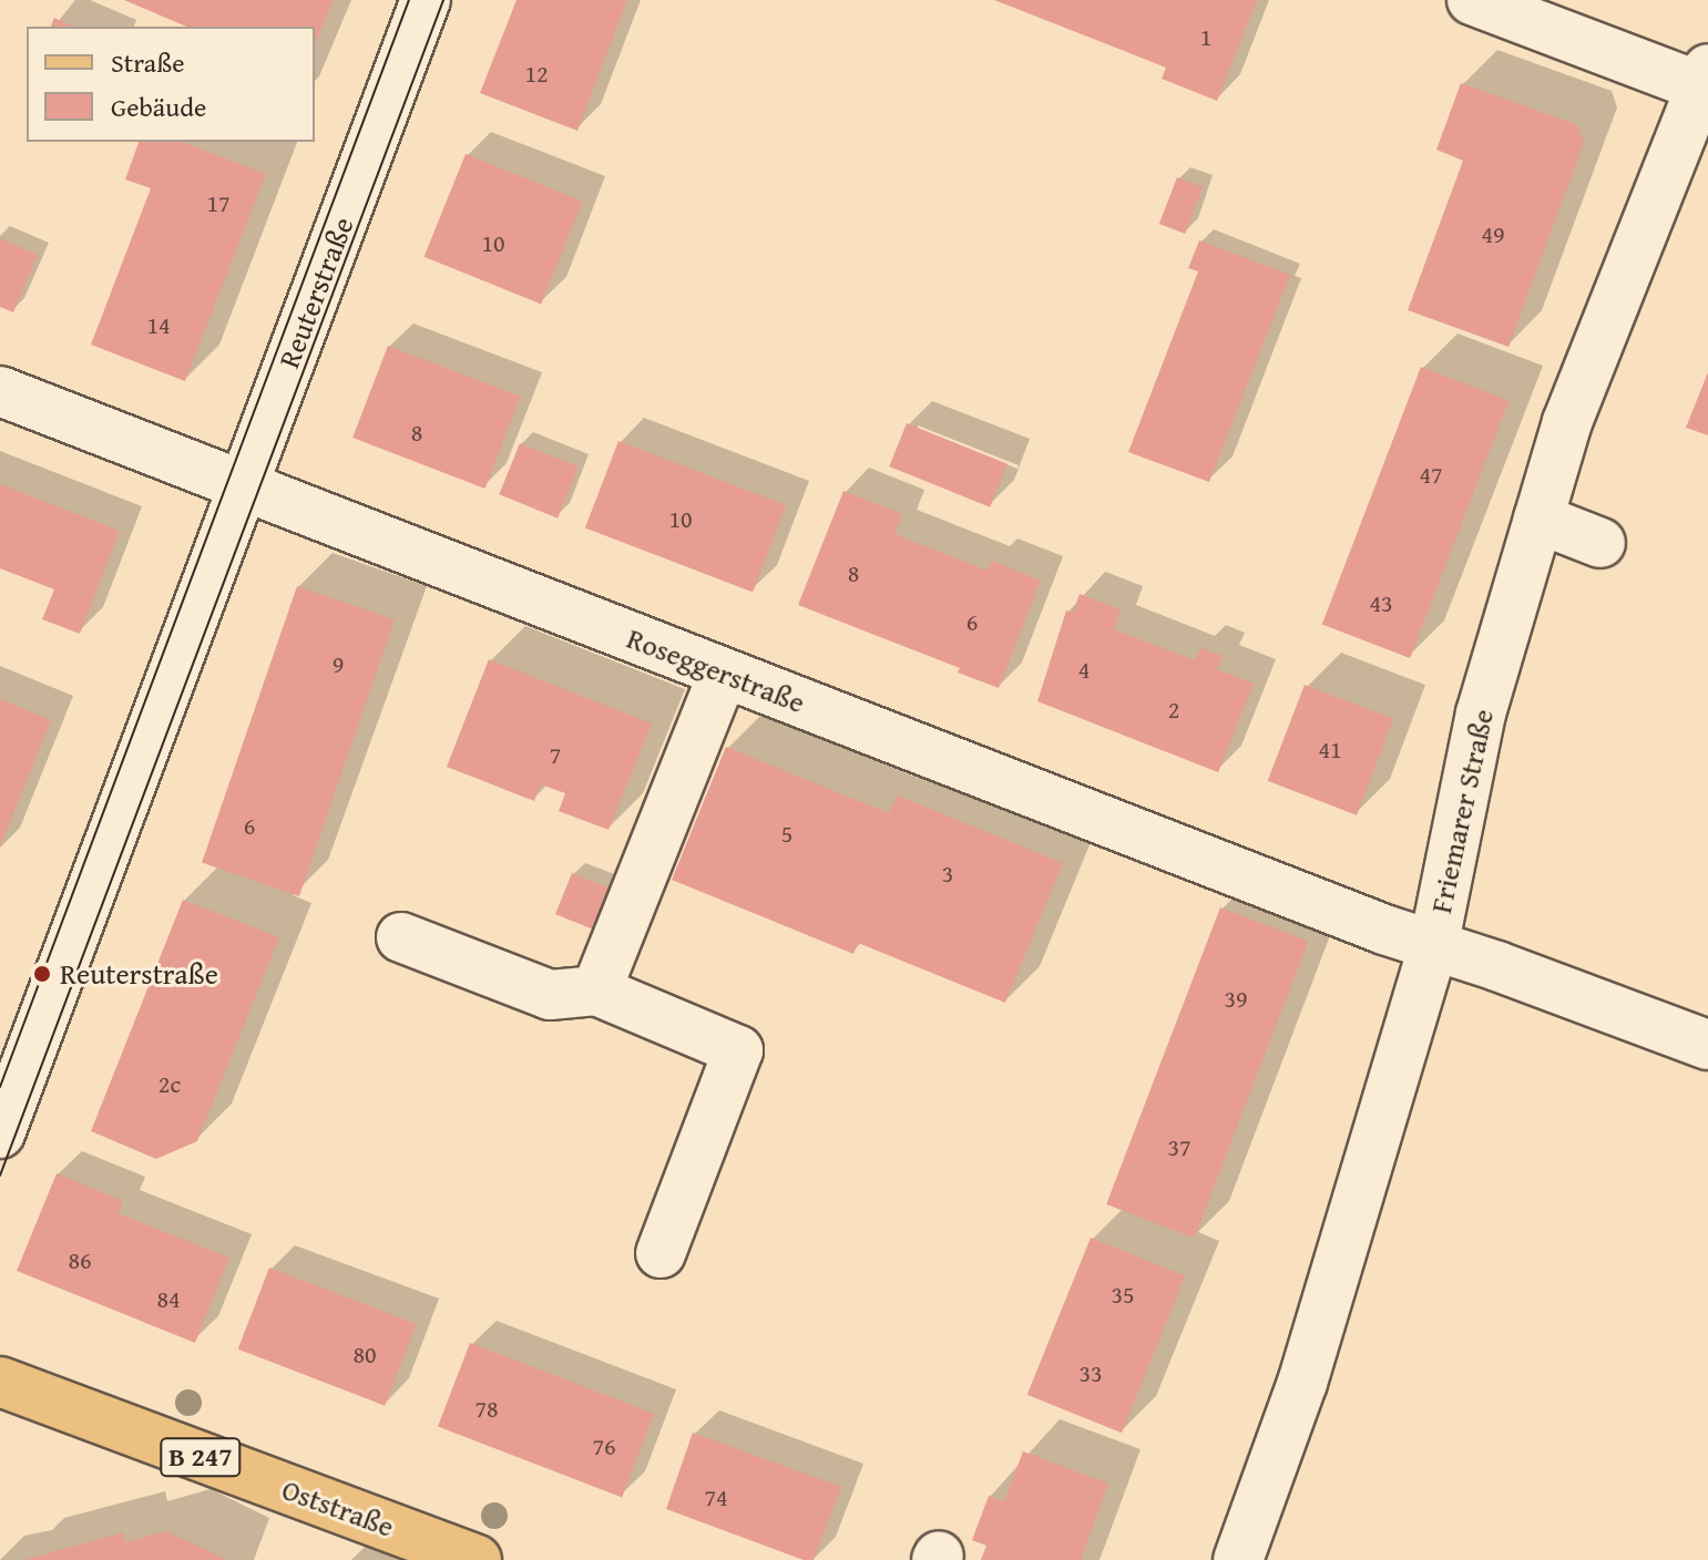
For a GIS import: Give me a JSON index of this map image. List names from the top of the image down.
{
  "streets": {
    "main road": ["B 247", "Oststraße"],
    "street": ["Reuterstraße", "Roseggerstraße", "Friemarer Straße"]
  },
  "crossings": [
    ["Reuterstraße", "Roseggerstraße"],
    ["Roseggerstraße", "Friemarer Straße"]
  ],
  "places": ["Reuterstraße"],
  "house_numbers": [
    "1",
    "12",
    "17",
    "49",
    "10",
    "14",
    "8",
    "47",
    "10",
    "8",
    "43",
    "6",
    "9",
    "4",
    "2",
    "41",
    "7",
    "6",
    "5",
    "3",
    "39",
    "2c",
    "37",
    "86",
    "35",
    "84",
    "80",
    "33",
    "78",
    "76",
    "74"
  ],
  "legend": ["Straße", "Gebäude"]
}
